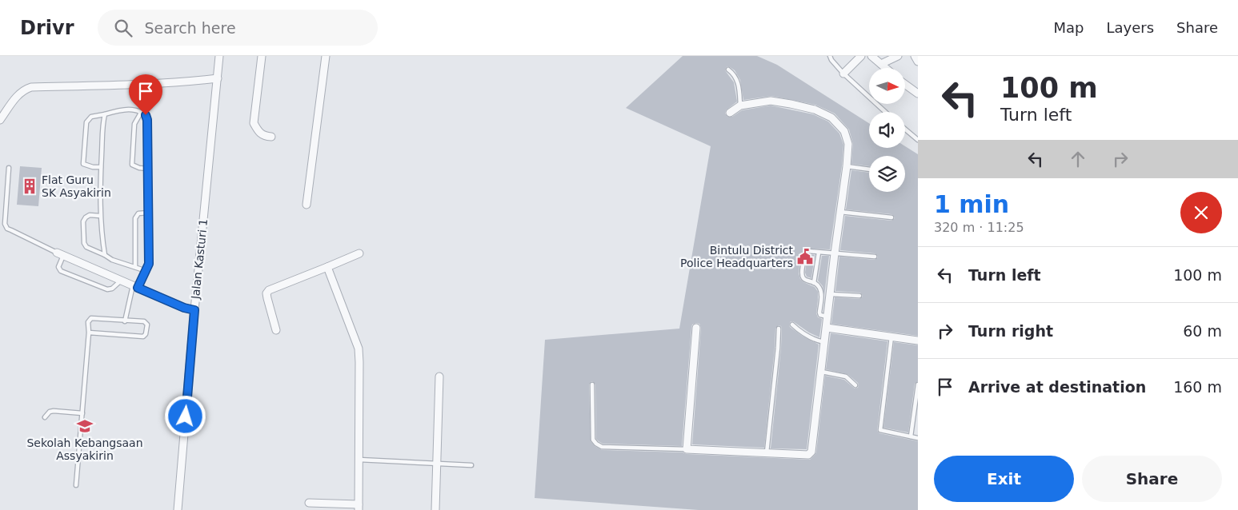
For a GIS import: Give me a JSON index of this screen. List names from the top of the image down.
{
  "streets": {
    "street": ["Jalan Kasturi 1"]
  },
  "places": {
    "building": ["Flat Guru SK Asyakirin"],
    "public building": ["Bintulu District Police Headquarters"],
    "school or university": ["Sekolah Kebangsaan Assyakirin"]
  },
  "north": "right",
  "page": {
    "header": "Drivr",
    "search": "Search here",
    "nav": ["Map", "Layers", "Share"],
    "turn": ["100 m", "Turn left"],
    "heading": ["1 min", "320 m · 11:25"],
    "list": [
      {
        "name": "Turn left",
        "value": "100 m"
      },
      {
        "name": "Turn right",
        "value": "60 m"
      },
      {
        "name": "Arrive at destination",
        "value": "160 m"
      }
    ],
    "buttons": ["Exit", "Share"]
  }
}
